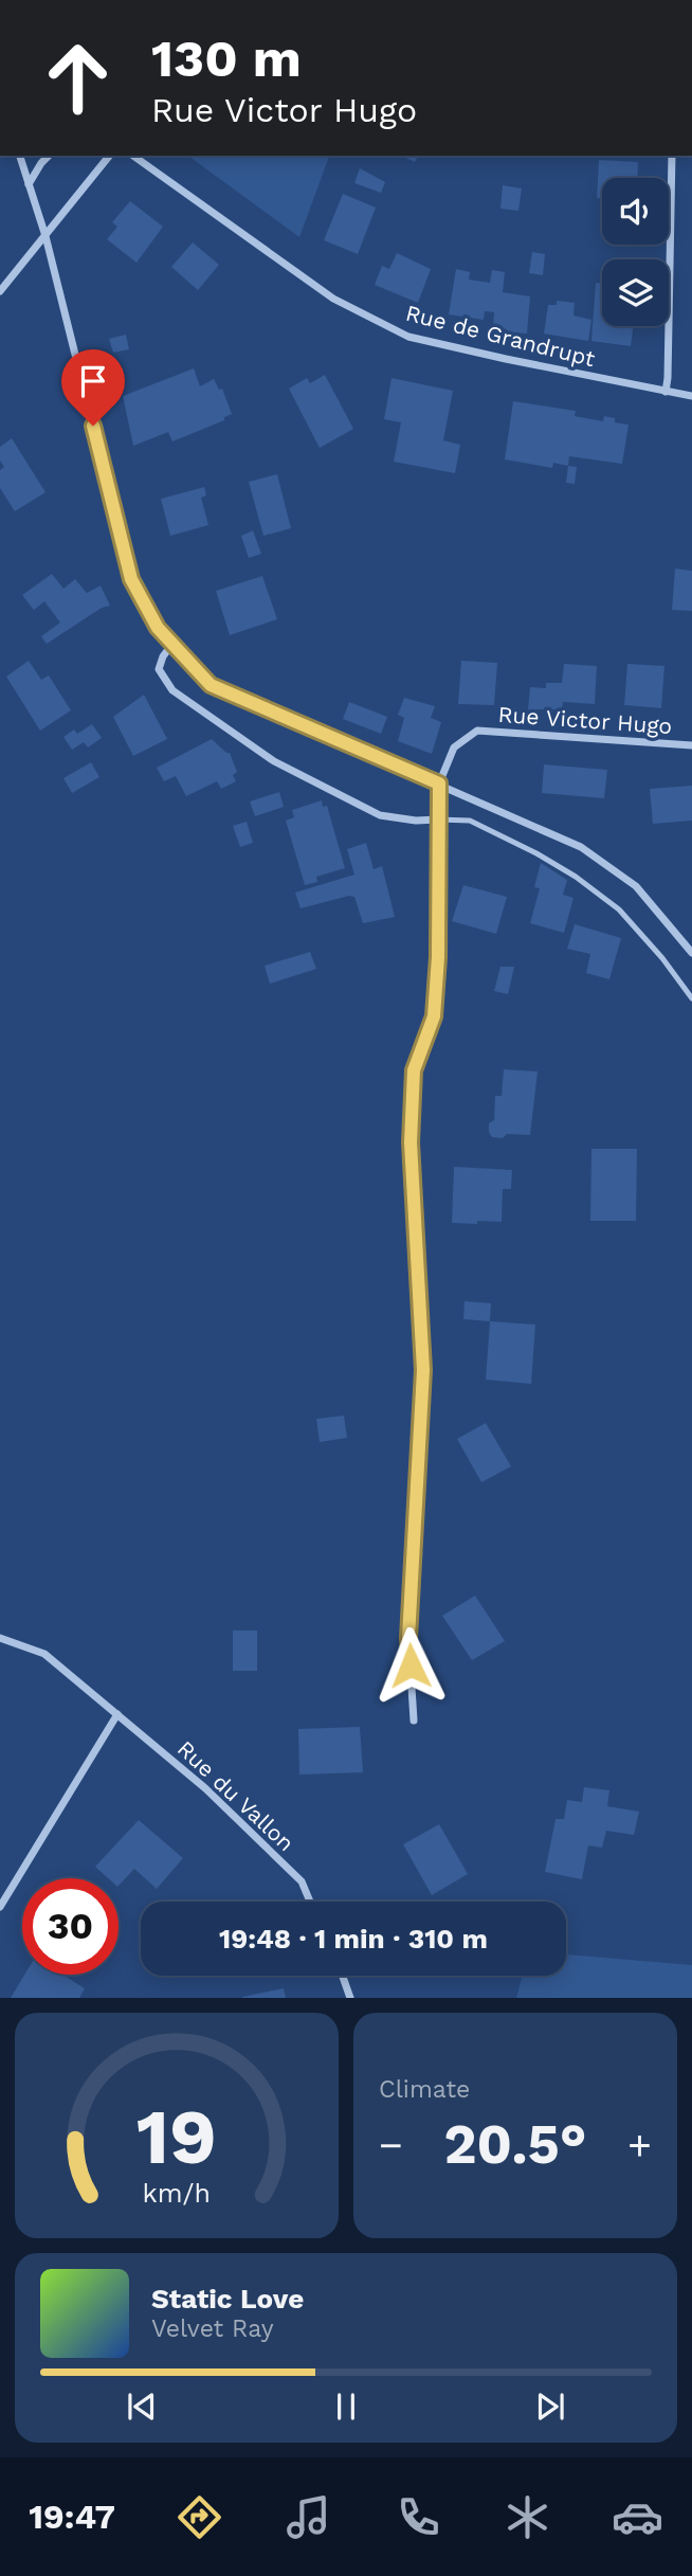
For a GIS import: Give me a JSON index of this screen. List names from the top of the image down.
{
  "streets": {
    "street": ["Rue de Grandrupt", "Rue Victor Hugo", "Rue du Vallon"]
  },
  "page": {
    "turn": ["130 m", "Rue Victor Hugo"],
    "limit": "30",
    "trip": "19:48 · 1 min · 310 m",
    "tile": "Climate",
    "heat": ["−", "20.5°", "+"],
    "song": ["Static Love", "Velvet Ray"],
    "tabs": "19:47",
    "gauge": ["19", "km/h"]
  }
}
